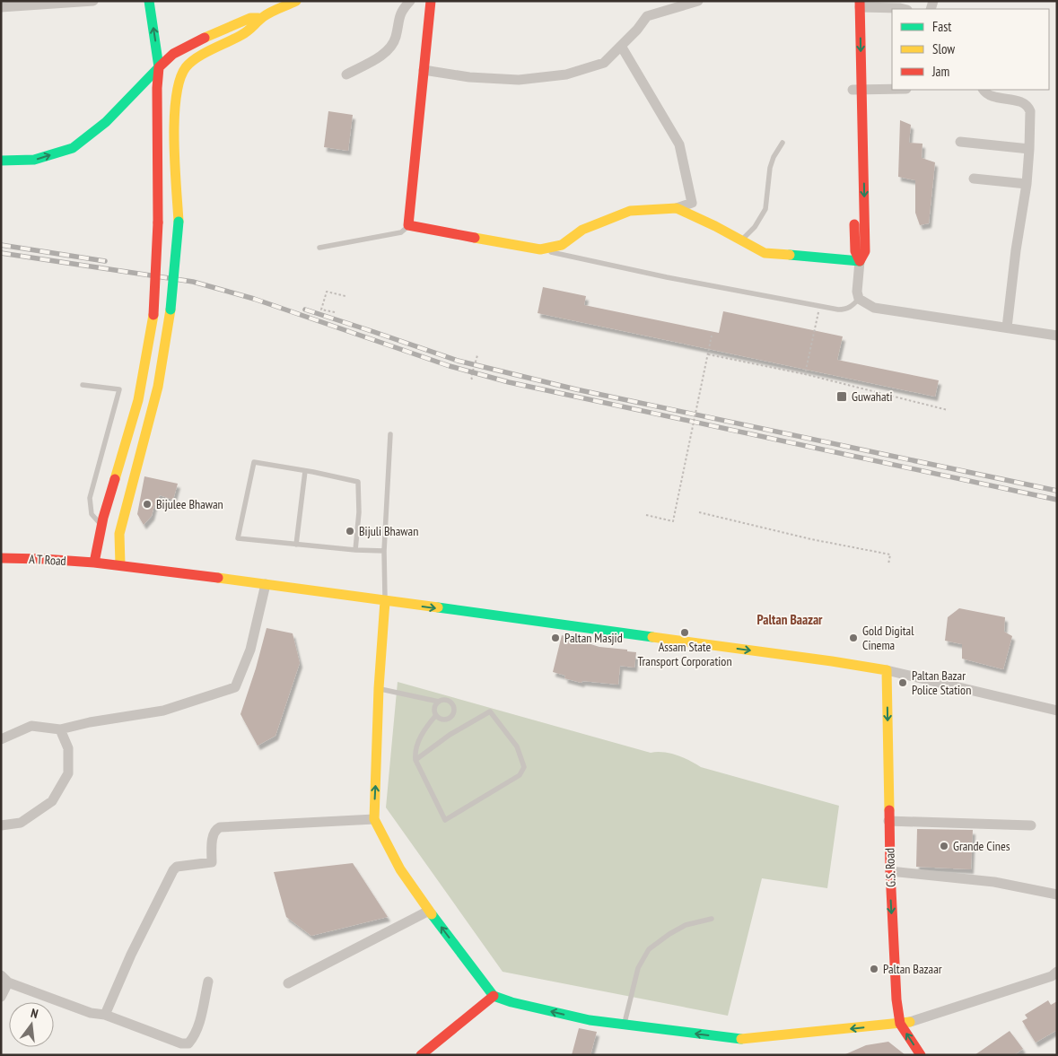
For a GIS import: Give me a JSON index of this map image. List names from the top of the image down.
{
  "streets": {
    "main road": ["A T Road", "G.S. Road"]
  },
  "crossings": [
    ["A T Road", "G.S. Road"]
  ],
  "one_way": ["A T Road"],
  "districts": ["Paltan Baazar"],
  "places": {
    "transit": ["Guwahati"],
    "other": [
      "Bijulee Bhawan",
      "Bijuli Bhawan",
      "Assam State Transport Corporation",
      "Paltan Masjid",
      "Gold Digital Cinema",
      "Paltan Bazar Police Station",
      "Grande Cines",
      "Paltan Bazaar"
    ]
  },
  "legend": ["Fast", "Slow", "Jam"],
  "north": "top"
}
